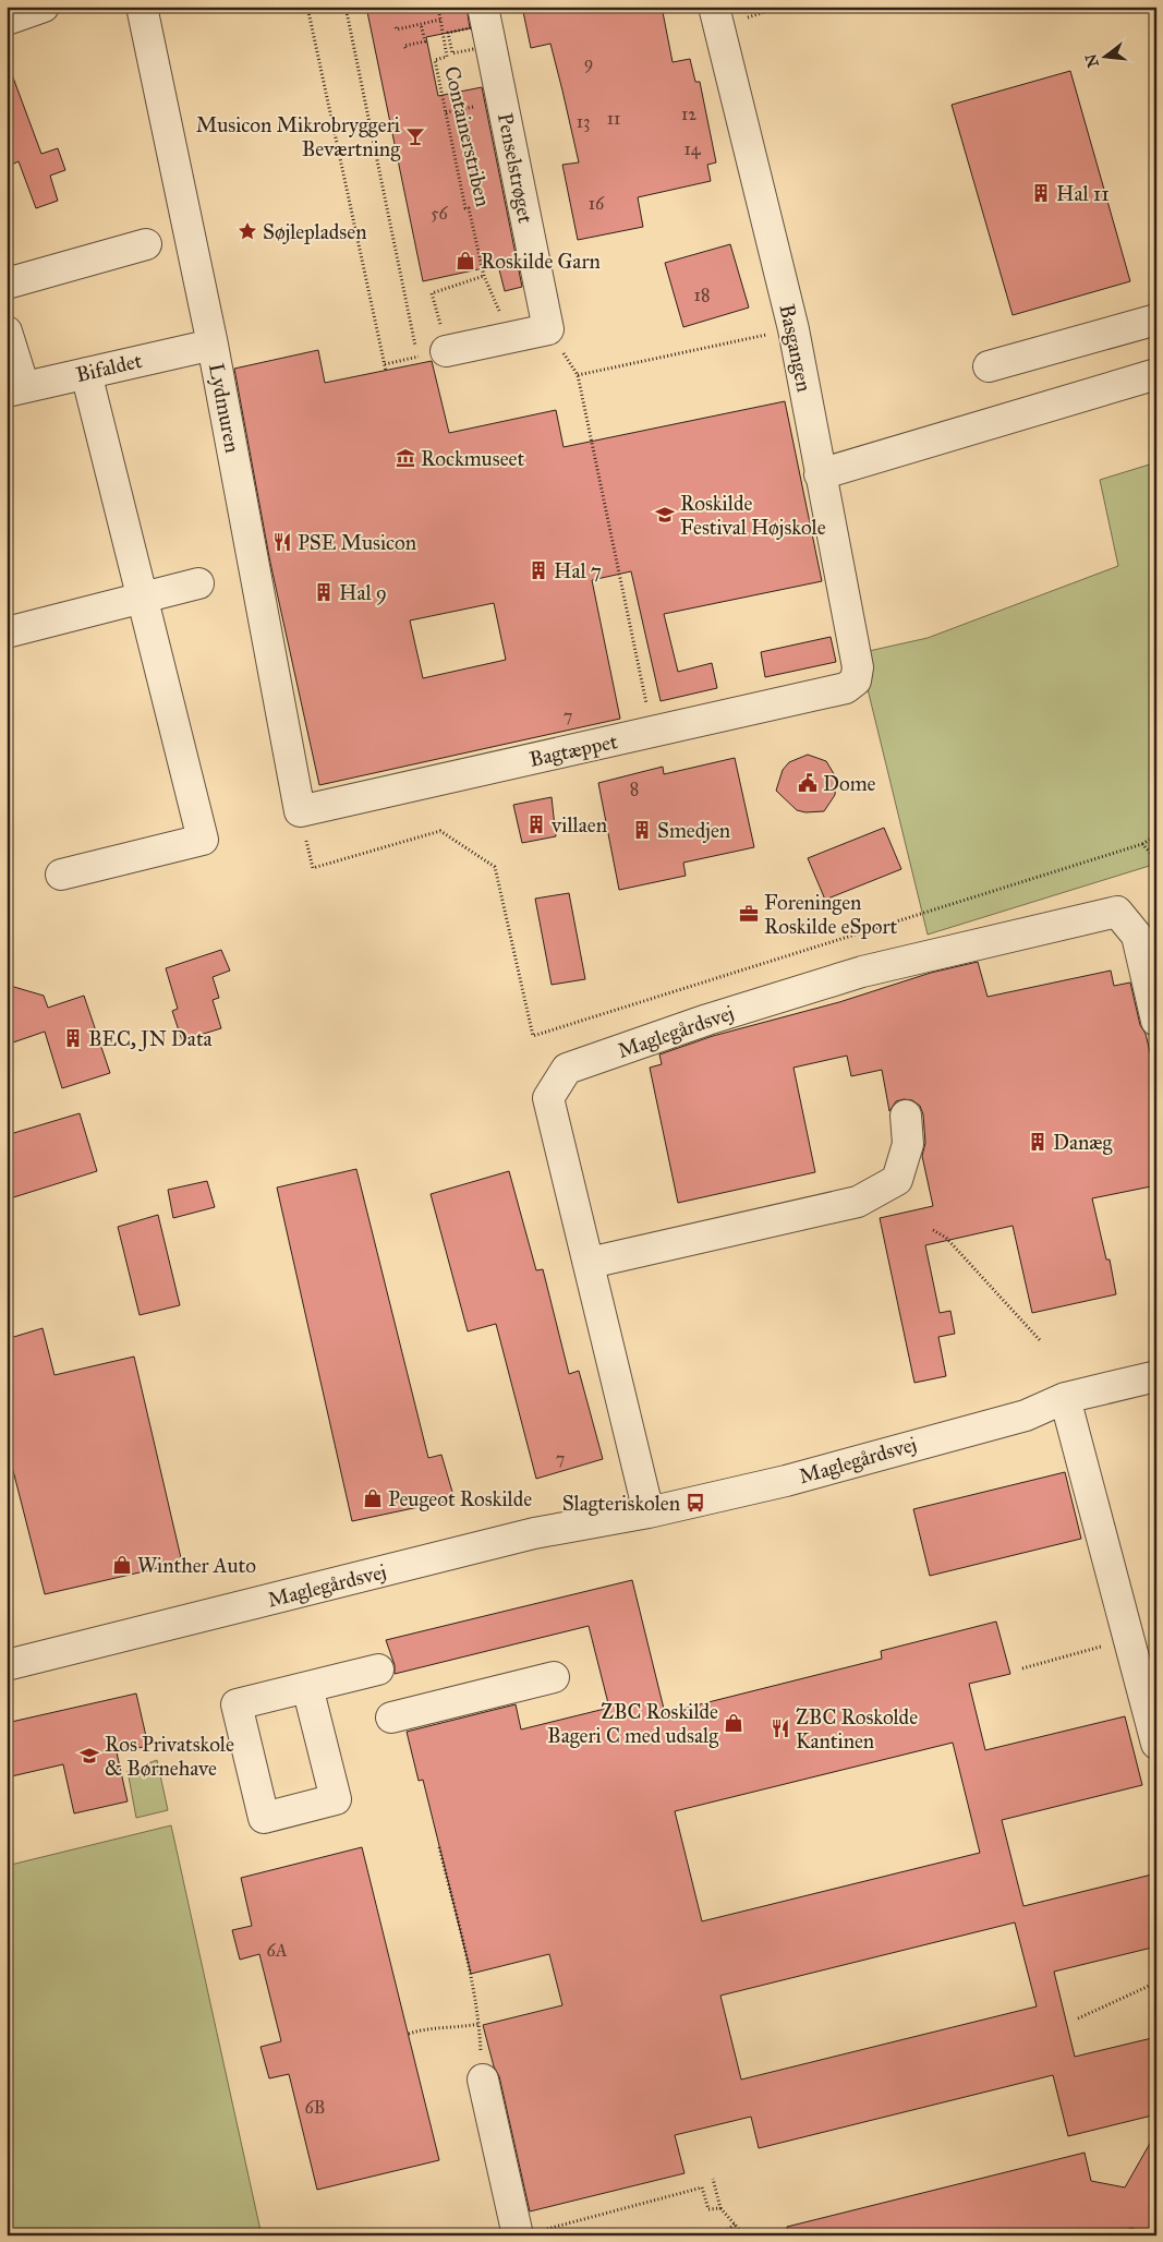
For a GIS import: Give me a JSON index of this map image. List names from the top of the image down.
{
  "streets": {
    "street": [
      "Penselstrøget",
      "Basgangen",
      "Bifaldet",
      "Lydmuren",
      "Bagtæppet",
      "Maglegårdsvej"
    ],
    "path": ["Containerstriben"]
  },
  "crossings": [
    ["Basgangen", "Bagtæppet"],
    ["Bifaldet", "Lydmuren"],
    ["Lydmuren", "Bagtæppet"]
  ],
  "places": {
    "bar": ["Musicon Mikrobryggeri Beværtning"],
    "building": [
      "Hal 11",
      "Hal 7",
      "Hal 9",
      "villaen",
      "Smedjen",
      "BEC, JN Data",
      "Danæg"
    ],
    "place": ["Søjlepladsen"],
    "shop": [
      "Roskilde Garn",
      "Peugeot Roskilde",
      "Winther Auto",
      "ZBC Roskilde Bageri C med udsalg"
    ],
    "museum": ["Rockmuseet"],
    "school or university": ["Roskilde Festival Højskole", "Ros Privatskole & Børnehave"],
    "restaurant": ["PSE Musicon", "ZBC Roskolde Kantinen"],
    "public building": ["Dome"],
    "office": ["Foreningen Roskilde eSport"],
    "bus stop": ["Slagteriskolen"]
  },
  "house_numbers": [
    "9",
    "12",
    "11",
    "13",
    "14",
    "16",
    "56",
    "18",
    "7",
    "8",
    "7",
    "6A",
    "6B"
  ],
  "north": "left"
}
